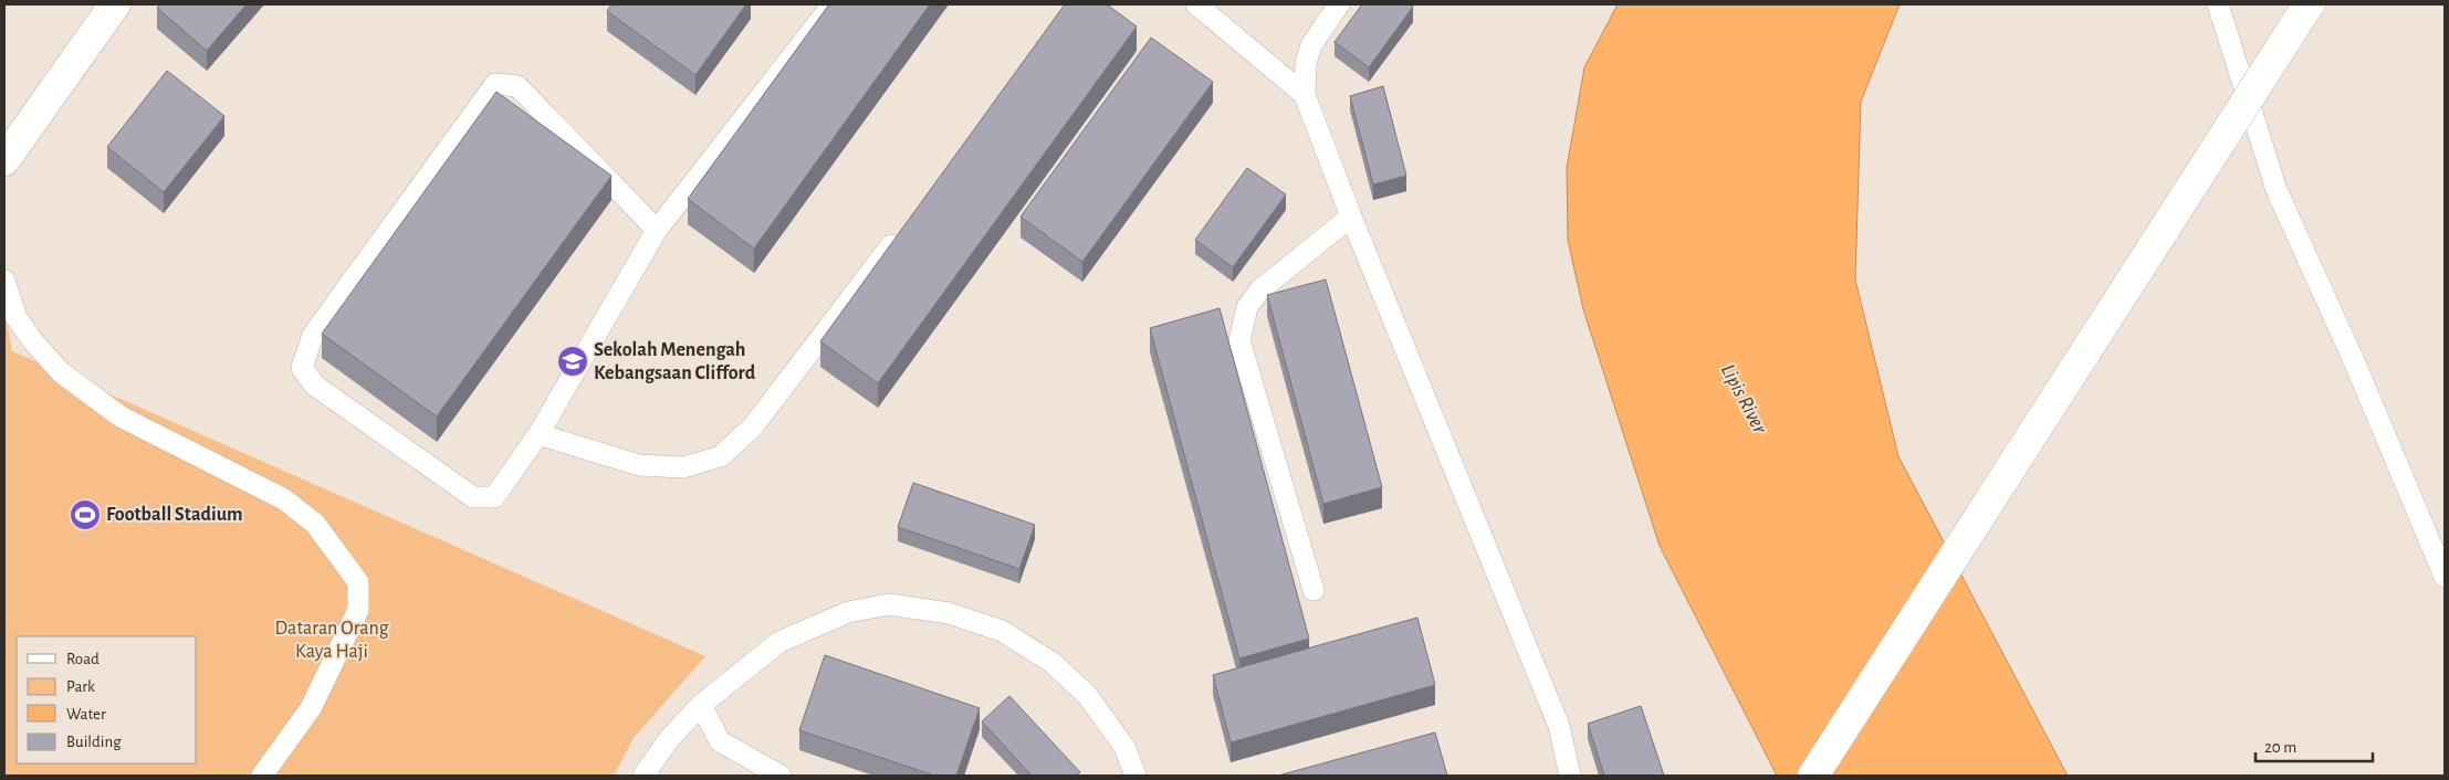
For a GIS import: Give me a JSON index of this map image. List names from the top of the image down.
{
  "water": ["Lipis River"],
  "parks": ["Dataran Orang Kaya Haji"],
  "places": {
    "school or university": ["Sekolah Menengah Kebangsaan Clifford"],
    "sports": ["Football Stadium"]
  },
  "legend": [
    "Road",
    "Park",
    "Water",
    "Building"
  ],
  "scale_bar": "20 m"
}
